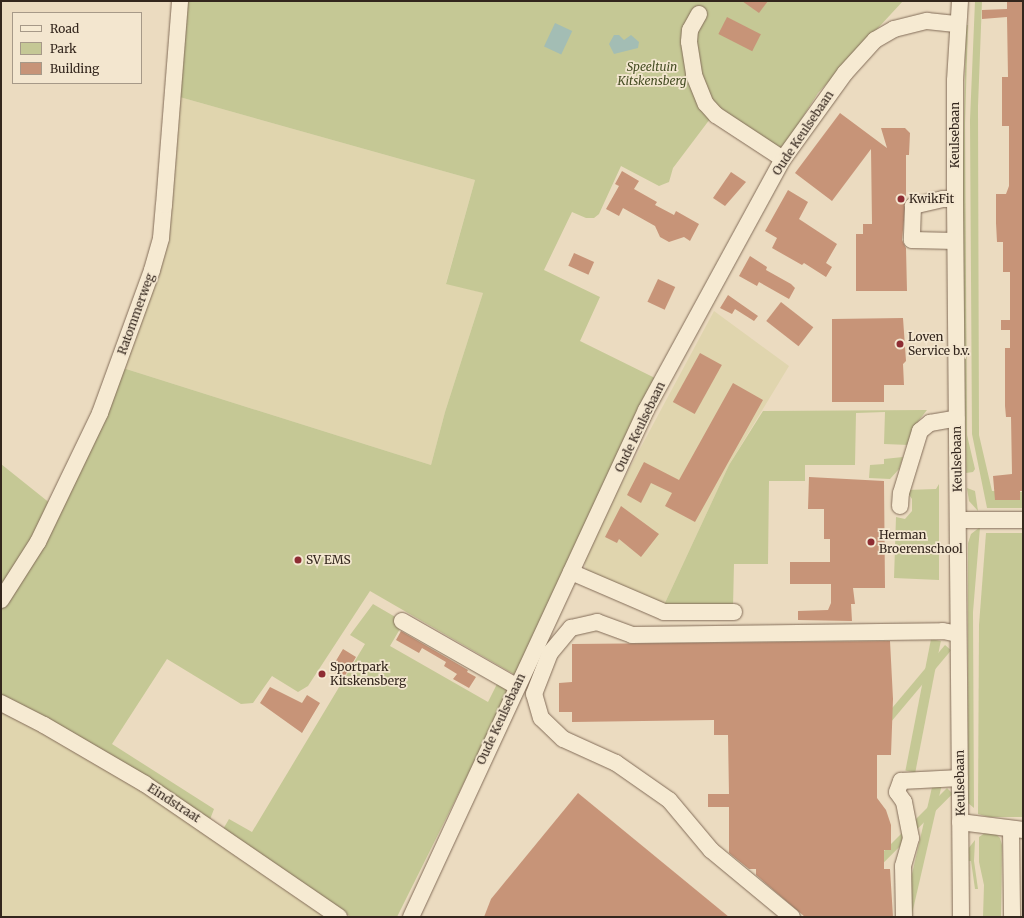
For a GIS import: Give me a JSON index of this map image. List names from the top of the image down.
{
  "streets": {
    "street": [
      "Oude Keulsebaan",
      "Keulsebaan",
      "Ratommerweg",
      "Eindstraat"
    ]
  },
  "crossings": [
    ["Oude Keulsebaan", "Keulsebaan"]
  ],
  "parks": ["Speeltuin Kitskensberg"],
  "places": [
    "KwikFit",
    "Loven Service b.v.",
    "Herman Broerenschool",
    "SV EMS",
    "Sportpark Kitskensberg"
  ],
  "legend": ["Road", "Park", "Building"]
}
